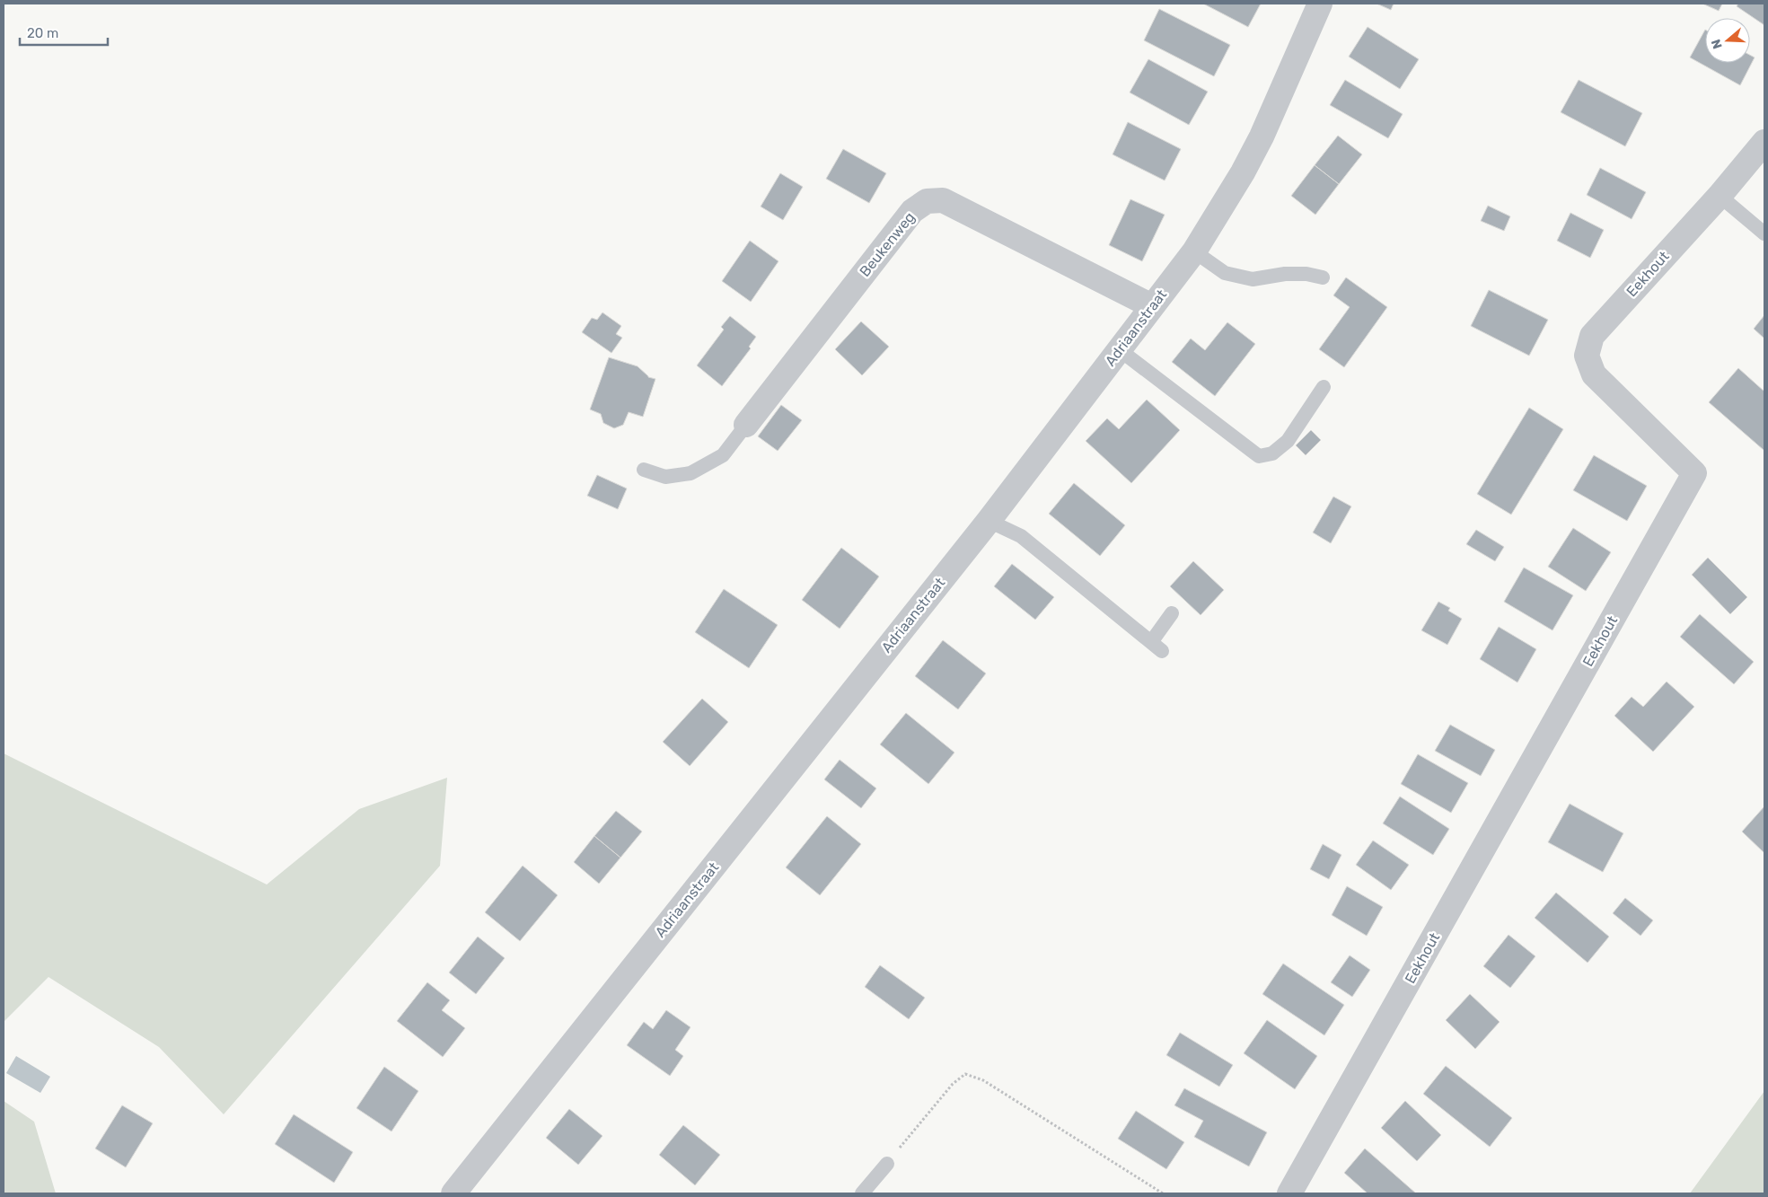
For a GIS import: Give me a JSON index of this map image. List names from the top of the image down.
{
  "streets": {
    "street": ["Beukenweg", "Eekhout", "Adriaanstraat"]
  },
  "crossings": [
    ["Beukenweg", "Adriaanstraat"]
  ],
  "scale_bar": "20 m",
  "north": "left"
}
